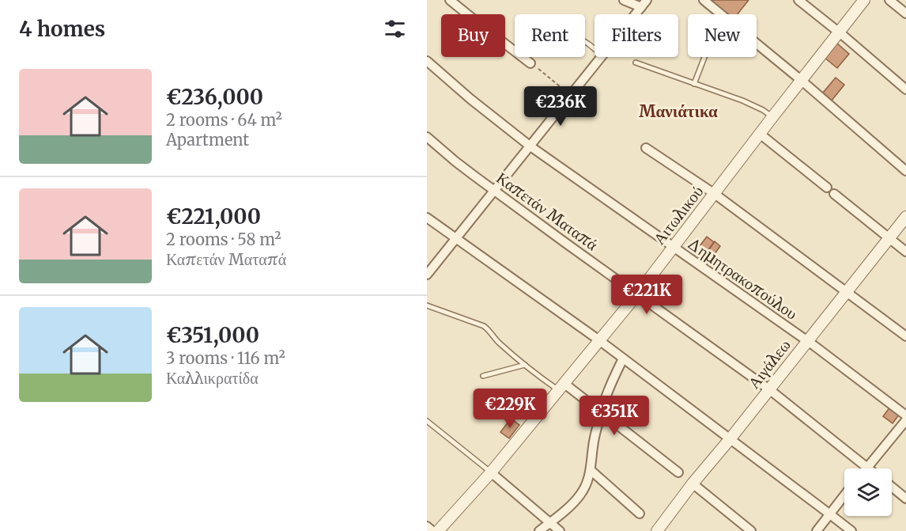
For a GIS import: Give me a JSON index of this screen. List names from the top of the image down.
{
  "streets": {
    "street": [
      "Καπετάν Ματαπά",
      "Αιτωλικού",
      "Δημητρακοπούλου",
      "Αιγάλεω"
    ]
  },
  "crossings": [
    ["Καπετάν Ματαπά", "Αιτωλικού"],
    ["Καπετάν Ματαπά", "Αιγάλεω"],
    ["Αιτωλικού", "Δημητρακοπούλου"],
    ["Δημητρακοπούλου", "Αιγάλεω"]
  ],
  "districts": ["Μανιάτικα"],
  "page": {
    "heading": "4 homes",
    "chip": [
      "Buy",
      "Rent",
      "Filters",
      "New"
    ],
    "list": [
      {
        "name": "€236,000",
        "note": "2 rooms · 64 m² · Apartment"
      },
      {
        "name": "€221,000",
        "note": "2 rooms · 58 m² · Καπετάν Ματαπά"
      },
      {
        "name": "€351,000",
        "note": "3 rooms · 116 m² · Καλλικρατίδα"
      }
    ],
    "price": [
      "€236K",
      "€221K",
      "€229K",
      "€351K"
    ]
  }
}
